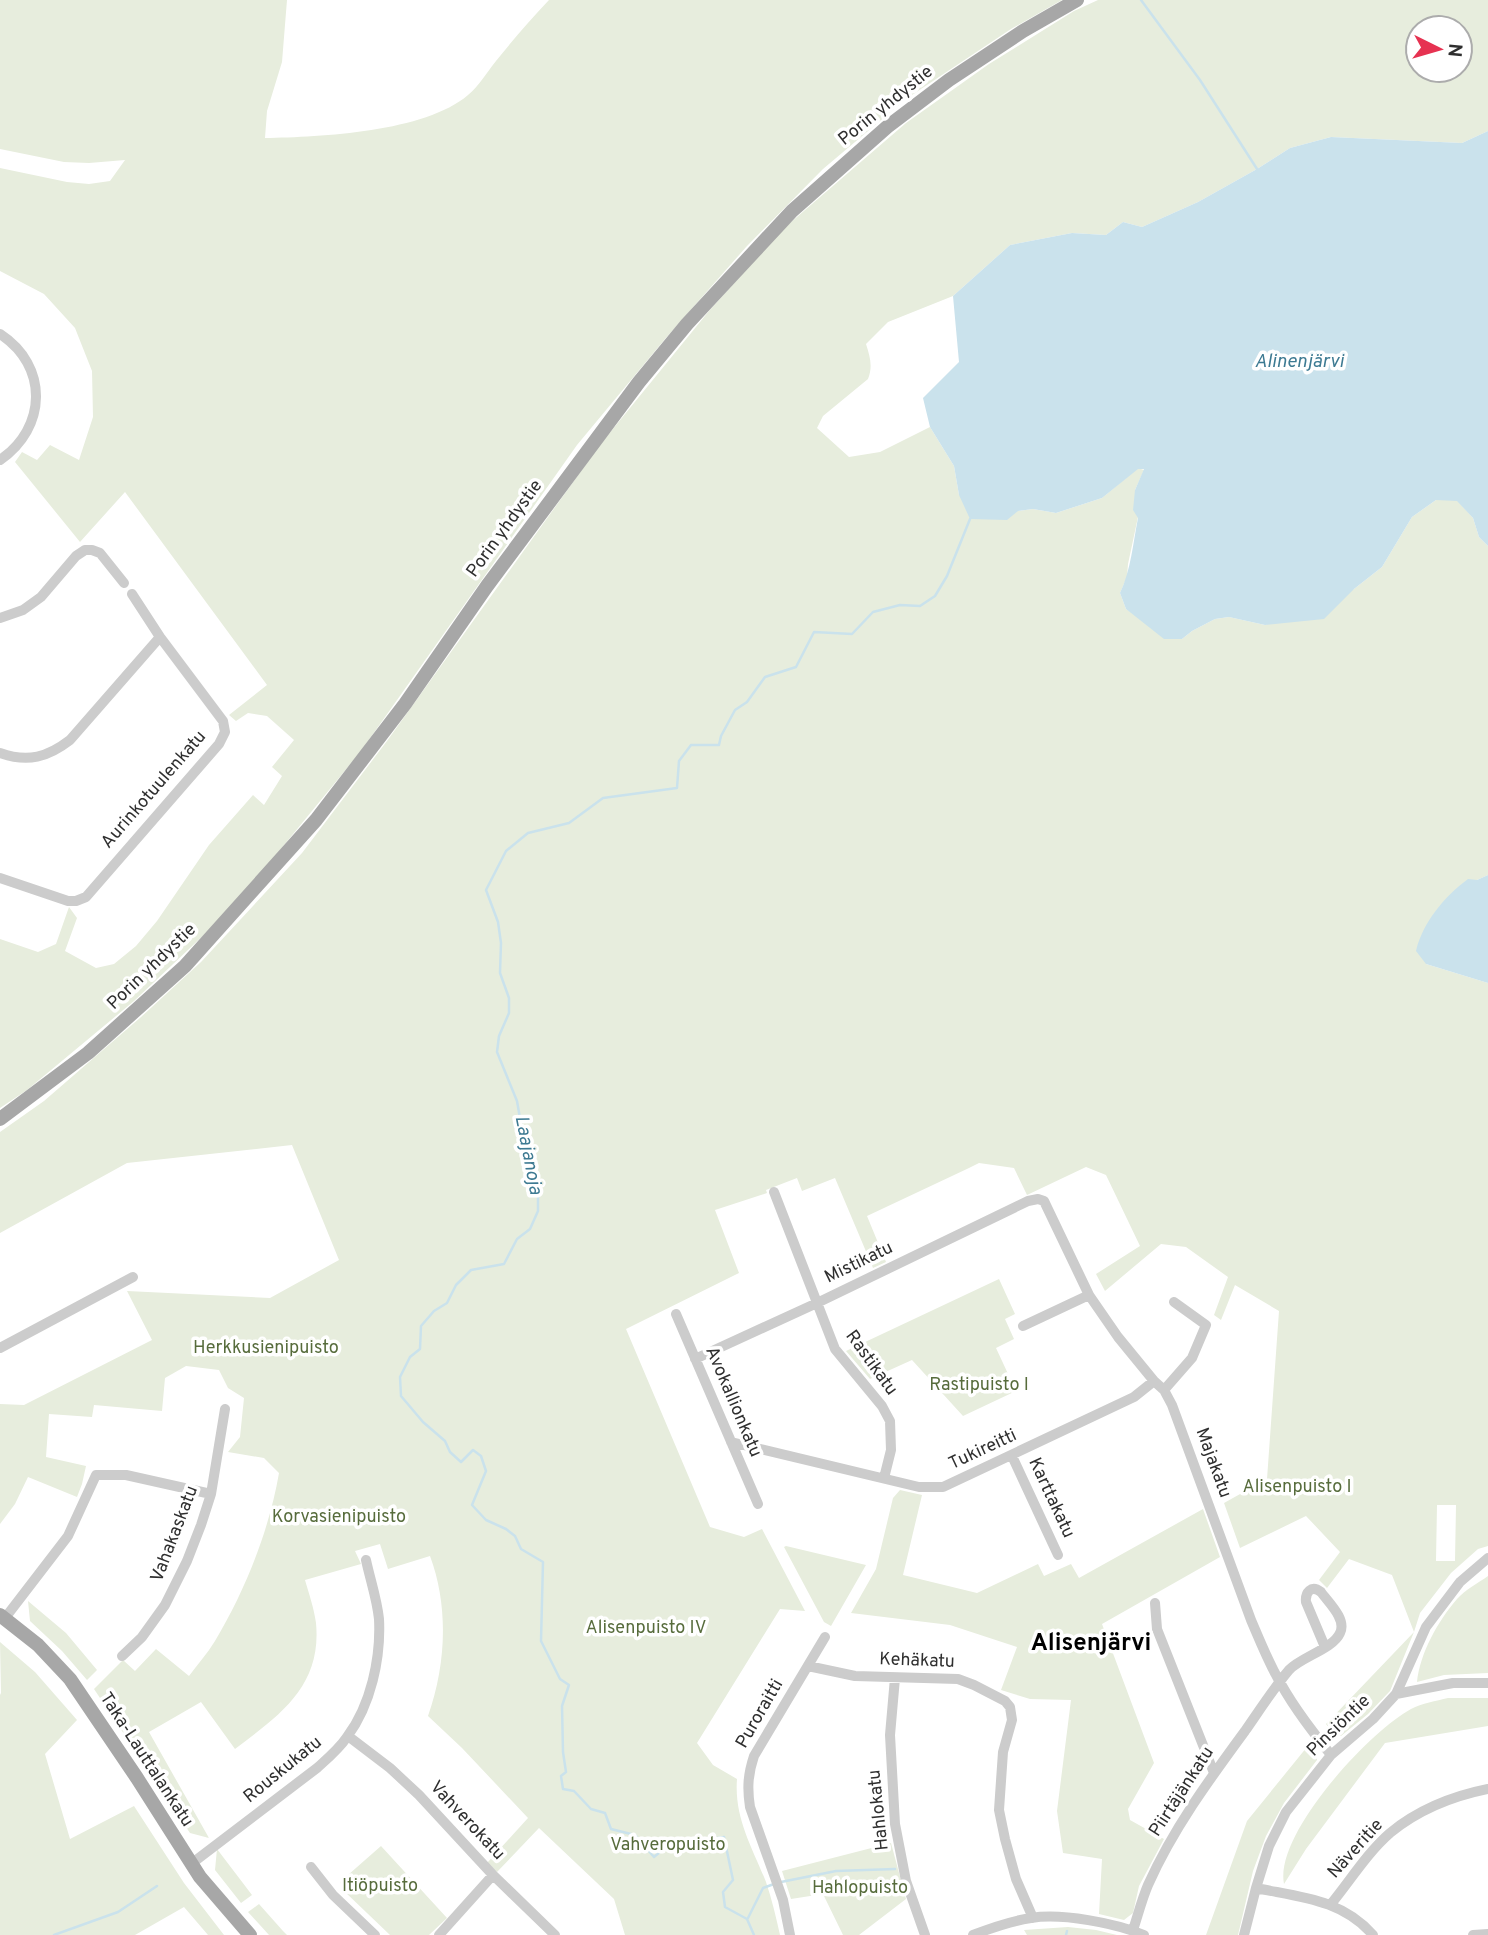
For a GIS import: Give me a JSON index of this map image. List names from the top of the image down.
{
  "streets": {
    "main road": ["Porin yhdystie", "Taka-Lauttalankatu"],
    "street": [
      "Aurinkotuulenkatu",
      "Mistikatu",
      "Rastikatu",
      "Avokallionkatu",
      "Tukireitti",
      "Majakatu",
      "Karttakatu",
      "Vahakaskatu",
      "Kehäkatu",
      "Puroraitti",
      "Pinsiöntie",
      "Rouskukatu",
      "Piirtäjänkatu",
      "Hahlokatu",
      "Vahverokatu",
      "Näveritie"
    ]
  },
  "crossings": [
    ["Mistikatu", "Rastikatu"],
    ["Mistikatu", "Avokallionkatu"],
    ["Mistikatu", "Majakatu"],
    ["Rastikatu", "Tukireitti"],
    ["Avokallionkatu", "Tukireitti"],
    ["Tukireitti", "Majakatu"],
    ["Tukireitti", "Karttakatu"],
    ["Majakatu", "Pinsiöntie"],
    ["Majakatu", "Piirtäjänkatu"],
    ["Kehäkatu", "Puroraitti"],
    ["Kehäkatu", "Hahlokatu"],
    ["Taka-Lauttalankatu", "Rouskukatu"],
    ["Rouskukatu", "Vahverokatu"]
  ],
  "districts": ["Alisenjärvi"],
  "water": ["Alinenjärvi", "Laajanoja"],
  "parks": [
    "Herkkusienipuisto",
    "Rastipuisto I",
    "Alisenpuisto I",
    "Korvasienipuisto",
    "Alisenpuisto IV",
    "Vahveropuisto",
    "Itiöpuisto",
    "Hahlopuisto"
  ],
  "north": "right"
}
